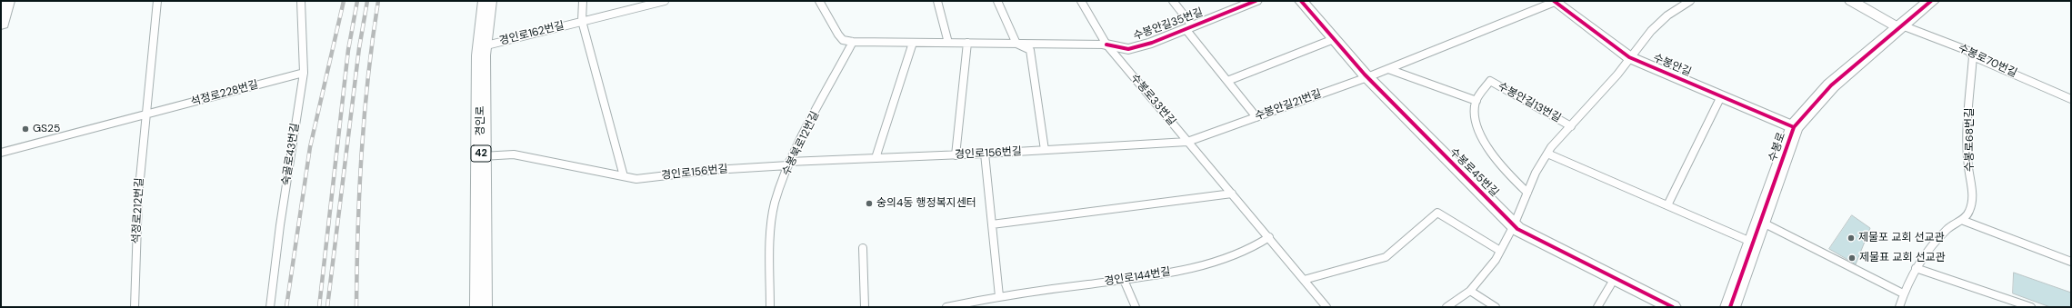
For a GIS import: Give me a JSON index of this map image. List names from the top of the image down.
{
  "streets": {
    "main road": ["경인로", "42"],
    "street": [
      "수봉안길35번길",
      "수봉안길",
      "수봉로",
      "수봉로45번길"
    ],
    "lane": [
      "경인로162번길",
      "수봉로70번길",
      "석정로228번길",
      "수봉로33번길",
      "수봉안길13번길",
      "수봉안길21번길",
      "수봉로68번길",
      "수봉북로12번길",
      "경인로156번길",
      "숙골로43번길",
      "석정로212번길",
      "경인로144번길"
    ]
  },
  "crossings": [
    ["수봉안길35번길", "수봉로33번길"],
    ["수봉안길35번길", "수봉북로12번길"],
    ["경인로162번길", "경인로"],
    ["수봉로70번길", "수봉로68번길"],
    ["수봉로70번길", "수봉로"],
    ["수봉안길", "수봉안길13번길"],
    ["수봉안길", "수봉안길21번길"],
    ["수봉안길", "수봉로"],
    ["석정로228번길", "숙골로43번길"],
    ["석정로228번길", "석정로212번길"],
    ["수봉로33번길", "수봉안길21번길"],
    ["수봉로33번길", "경인로156번길"],
    ["수봉로33번길", "경인로144번길"],
    ["수봉안길13번길", "수봉로45번길"],
    ["수봉안길21번길", "경인로156번길"],
    ["수봉안길21번길", "수봉로45번길"],
    ["경인로", "경인로156번길"],
    ["수봉북로12번길", "경인로156번길"]
  ],
  "places": [
    "GS25",
    "숭의4동 행정복지센터",
    "제물포 교회 선교관",
    "제물표 교회 선교관"
  ]
}
